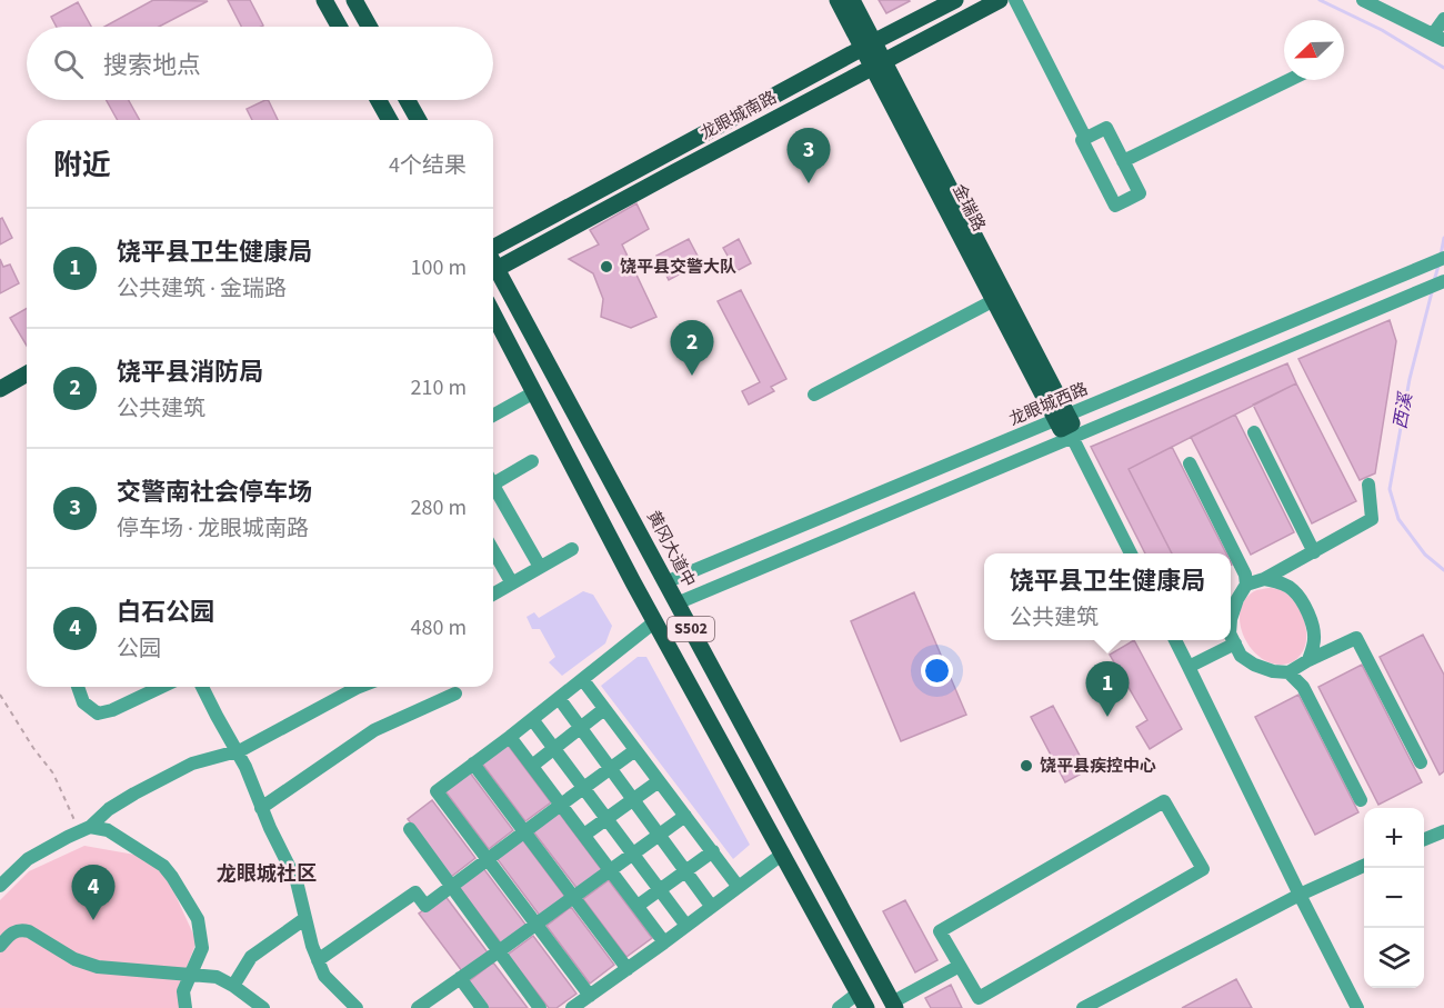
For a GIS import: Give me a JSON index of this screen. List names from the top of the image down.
{
  "streets": {
    "main road": [
      "龙眼城南路",
      "金瑞路",
      "黄冈大道中",
      "S502"
    ],
    "street": ["龙眼城西路"]
  },
  "crossings": [
    ["龙眼城南路", "金瑞路"],
    ["龙眼城南路", "黄冈大道中"],
    ["龙眼城西路", "黄冈大道中"]
  ],
  "districts": ["龙眼城社区"],
  "water": ["西溪"],
  "places": ["饶平县交警大队", "饶平县疾控中心"],
  "north": "bottom left",
  "page": {
    "search": "搜索地点",
    "heading": ["附近", "4个结果"],
    "pins": [
      "3",
      "2",
      "1",
      "4"
    ],
    "list": [
      {
        "mark": "1",
        "name": "饶平县卫生健康局",
        "note": "公共建筑 · 金瑞路",
        "value": "100 m"
      },
      {
        "mark": "2",
        "name": "饶平县消防局",
        "note": "公共建筑",
        "value": "210 m"
      },
      {
        "mark": "3",
        "name": "交警南社会停车场",
        "note": "停车场 · 龙眼城南路",
        "value": "280 m"
      },
      {
        "mark": "4",
        "name": "白石公园",
        "note": "公园",
        "value": "480 m"
      }
    ],
    "popup": ["饶平县卫生健康局", "公共建筑"],
    "map_buttons": ["+", "−"]
  }
}
